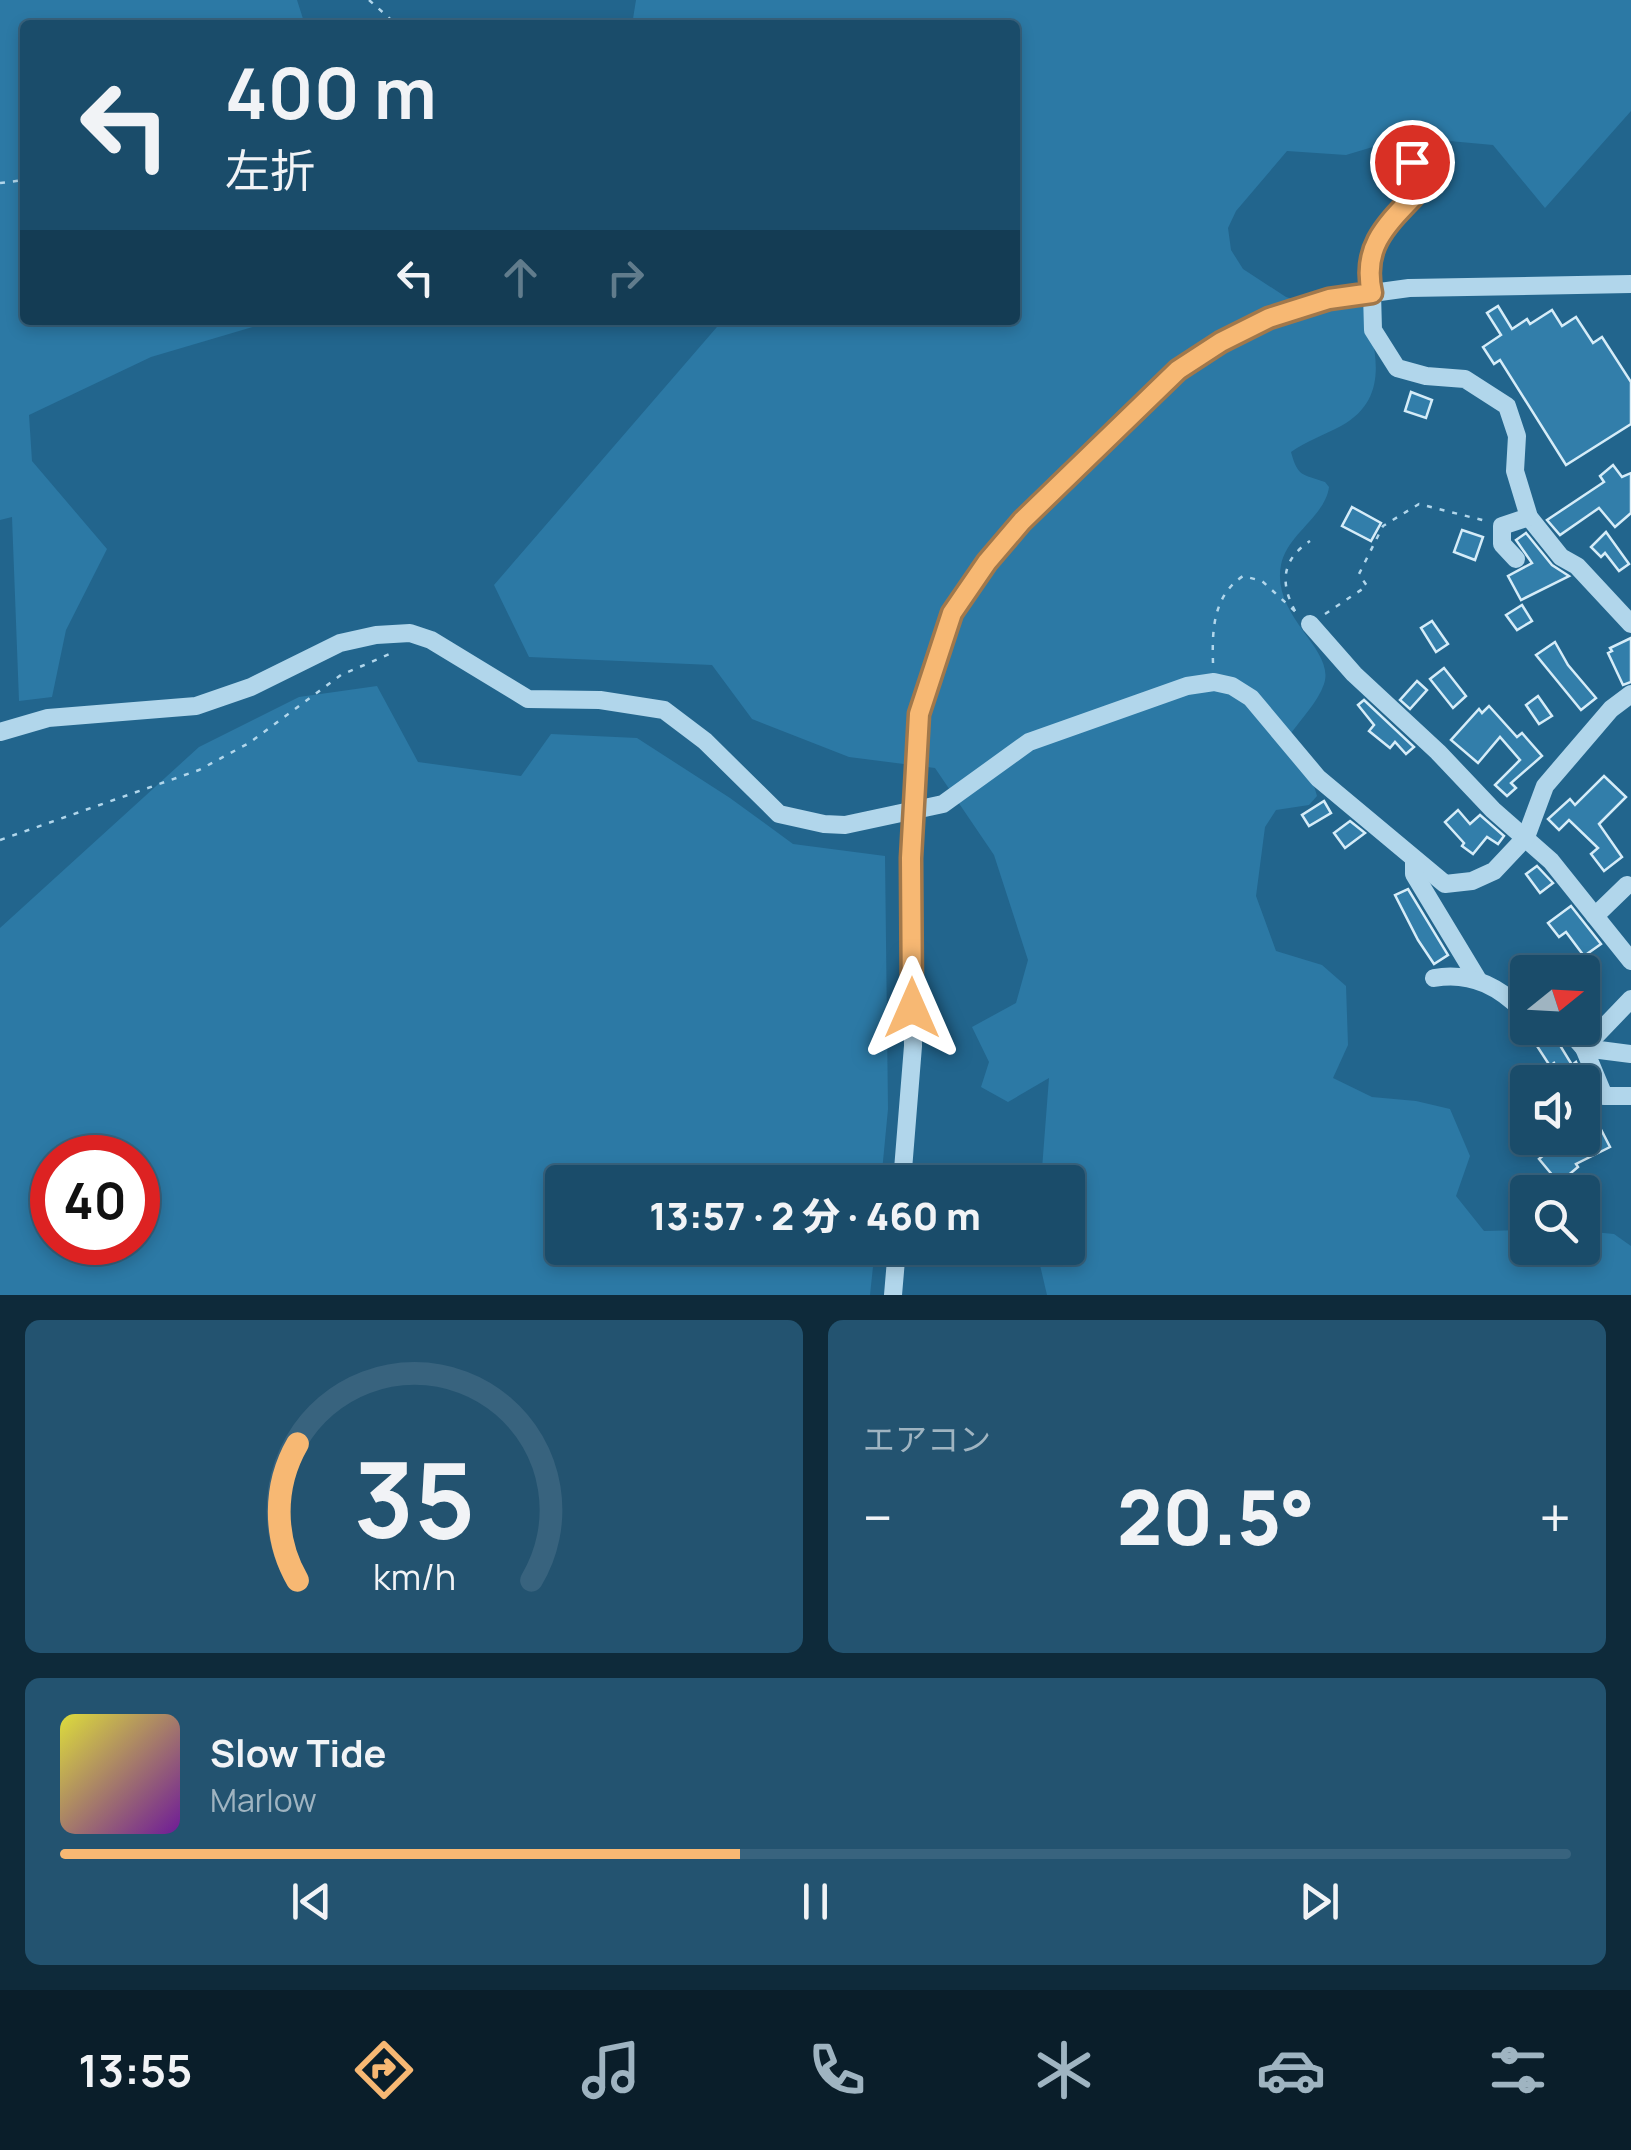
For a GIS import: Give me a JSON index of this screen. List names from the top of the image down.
{
  "north": "right",
  "page": {
    "turn": ["400 m", "左折"],
    "limit": "40",
    "trip": "13:57 · 2 分 · 460 m",
    "tile": "エアコン",
    "heat": ["−", "20.5°", "+"],
    "song": ["Slow Tide", "Marlow"],
    "tabs": "13:55",
    "gauge": ["35", "km/h"]
  }
}
